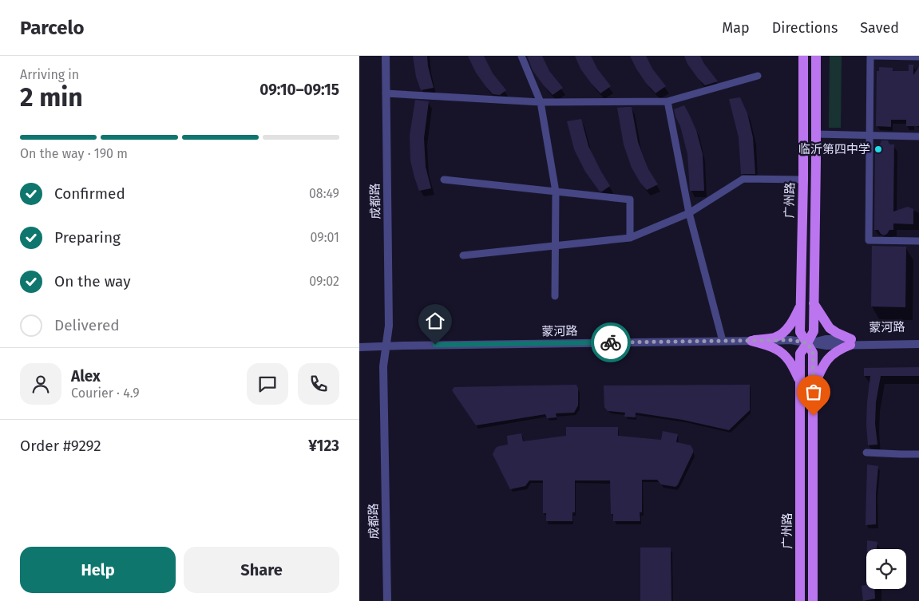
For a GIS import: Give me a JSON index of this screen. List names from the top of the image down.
{
  "streets": {
    "main road": ["广州路"],
    "street": ["成都路", "蒙河路"]
  },
  "crossings": [
    ["广州路", "蒙河路"],
    ["成都路", "蒙河路"]
  ],
  "places": ["临沂第四中学"],
  "page": {
    "header": "Parcelo",
    "nav": ["Map", "Directions", "Saved"],
    "heading": ["2 min", "Arriving in", "09:10–09:15"],
    "panel": [
      "Alex",
      "Courier · 4.9",
      "Order #9292",
      "¥123"
    ],
    "bar": "On the way · 190 m",
    "list": [
      ["Confirmed", "08:49"],
      ["Preparing", "09:01"],
      ["On the way", "09:02"],
      "Delivered"
    ],
    "buttons": ["Help", "Share"]
  }
}
